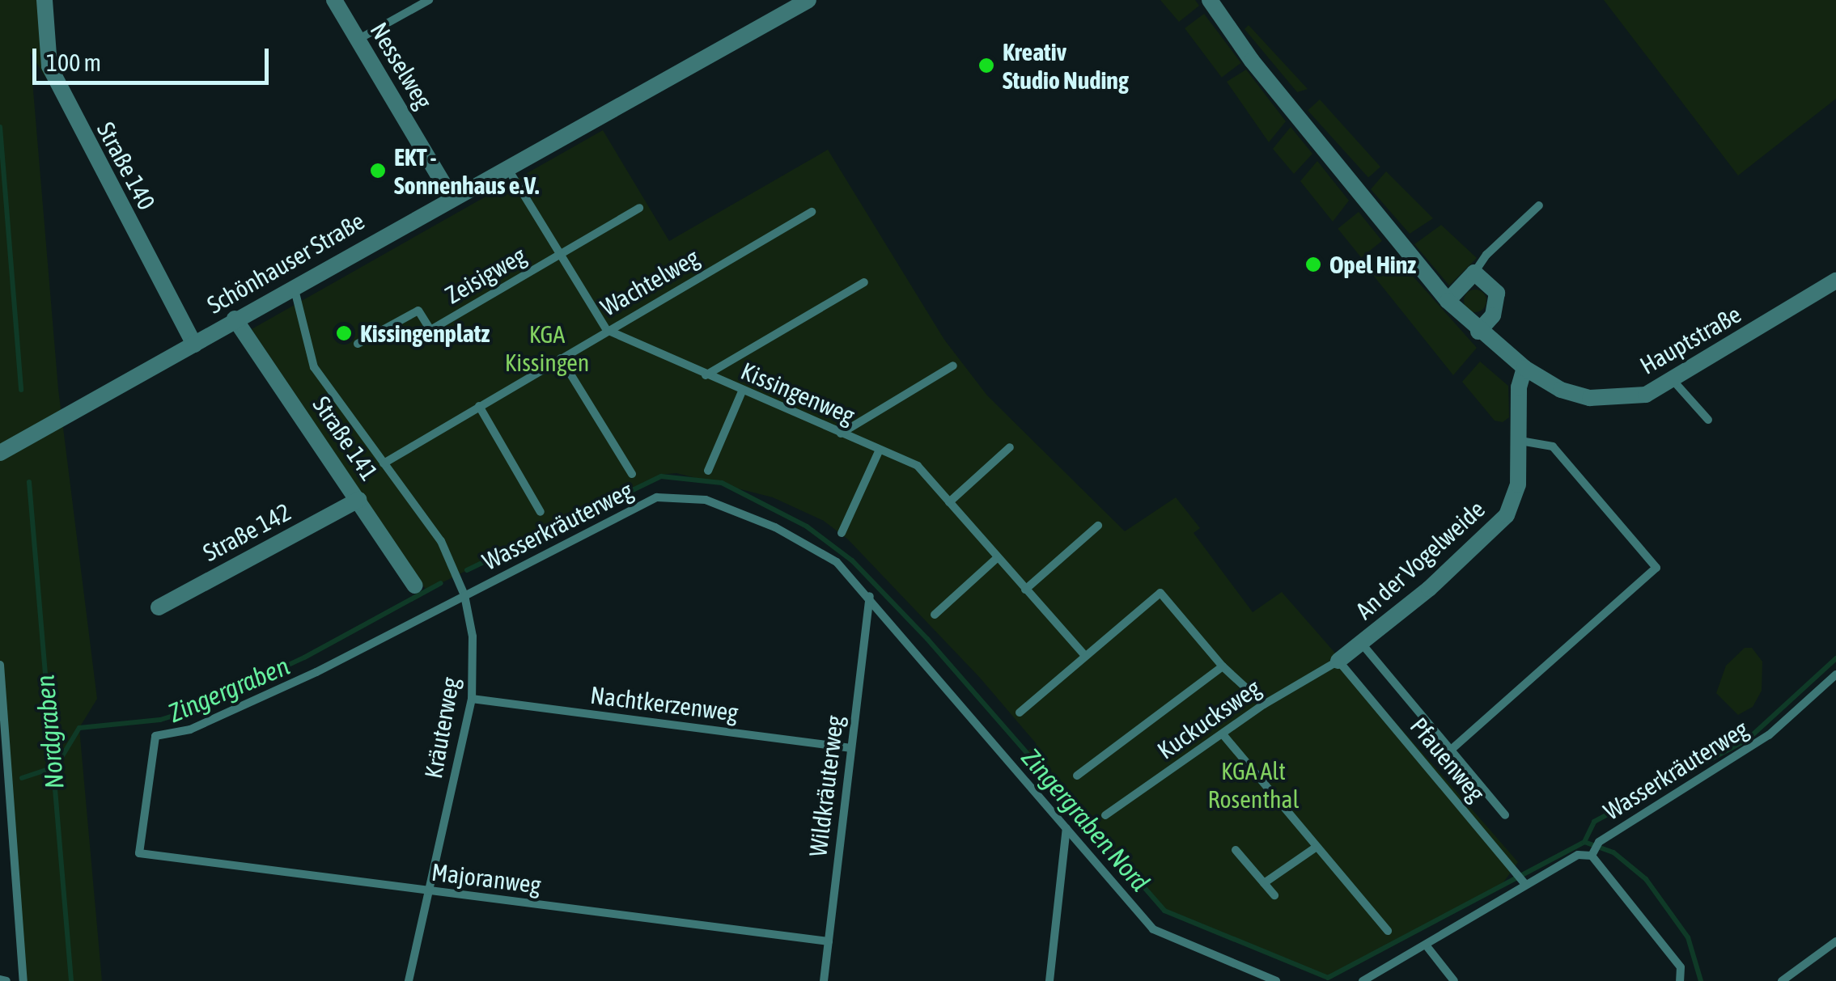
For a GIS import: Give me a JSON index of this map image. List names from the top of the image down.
{
  "streets": {
    "street": [
      "Nesselweg",
      "Straße 140",
      "Schönhauser Straße",
      "Hauptstraße",
      "Straße 141",
      "Straße 142",
      "An der Vogelweide"
    ],
    "lane": [
      "Zeisigweg",
      "Wachtelweg",
      "Kissingenweg",
      "Wasserkräuterweg",
      "Nachtkerzenweg",
      "Kuckucksweg",
      "Kräuterweg",
      "Pfauenweg",
      "Wildkräuterweg",
      "Majoranweg"
    ]
  },
  "crossings": [
    ["Nesselweg", "Schönhauser Straße"],
    ["Straße 140", "Schönhauser Straße"],
    ["Schönhauser Straße", "Straße 141"],
    ["Schönhauser Straße", "Kräuterweg"],
    ["Wachtelweg", "Kissingenweg"],
    ["Wachtelweg", "Kräuterweg"],
    ["Hauptstraße", "An der Vogelweide"],
    ["Straße 141", "Straße 142"],
    ["Wasserkräuterweg", "Kräuterweg"],
    ["Wasserkräuterweg", "Wildkräuterweg"],
    ["Wasserkräuterweg", "Majoranweg"],
    ["An der Vogelweide", "Kuckucksweg"],
    ["An der Vogelweide", "Pfauenweg"],
    ["Nachtkerzenweg", "Kräuterweg"],
    ["Nachtkerzenweg", "Wildkräuterweg"],
    ["Kuckucksweg", "Pfauenweg"],
    ["Kräuterweg", "Majoranweg"],
    ["Wildkräuterweg", "Majoranweg"]
  ],
  "water": ["Zingergraben", "Nordgraben", "Zingergraben Nord"],
  "parks": ["KGA Kissingen", "KGA Alt Rosenthal"],
  "places": [
    "Kreativ Studio Nuding",
    "EKT - Sonnenhaus e.V.",
    "Opel Hinz",
    "Kissingenplatz"
  ],
  "scale_bar": "100 m"
}
